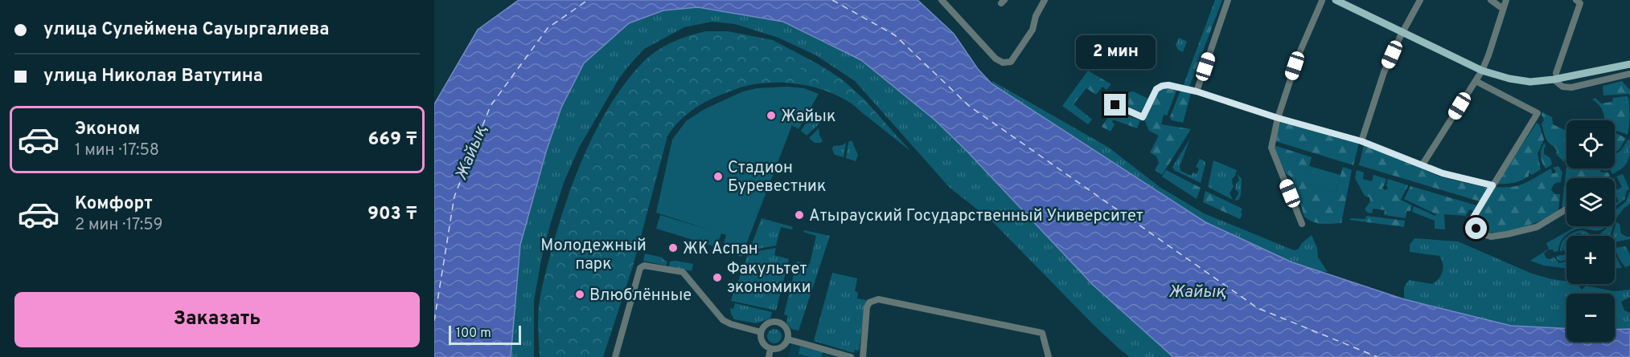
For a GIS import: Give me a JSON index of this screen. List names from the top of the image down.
{
  "water": ["Жайық"],
  "parks": ["Молодежный парк"],
  "places": [
    "Жайык",
    "Стадион Буревестник",
    "Атырауский Государственный Университет",
    "ЖК Аспан",
    "Факультет экономики",
    "Влюблённые"
  ],
  "scale_bar": "100 m",
  "page": {
    "banner": ["улица Сулеймена Сауыргалиева", "улица Николая Ватутина"],
    "bubble": "2 мин",
    "list": [
      {
        "name": "Эконом",
        "note": "1 мин · 17:58",
        "value": "669 ₸"
      },
      {
        "name": "Комфорт",
        "note": "2 мин · 17:59",
        "value": "903 ₸"
      }
    ],
    "map_buttons": ["+", "−"],
    "buttons": "Заказать",
    "scale": "100 m"
  }
}
